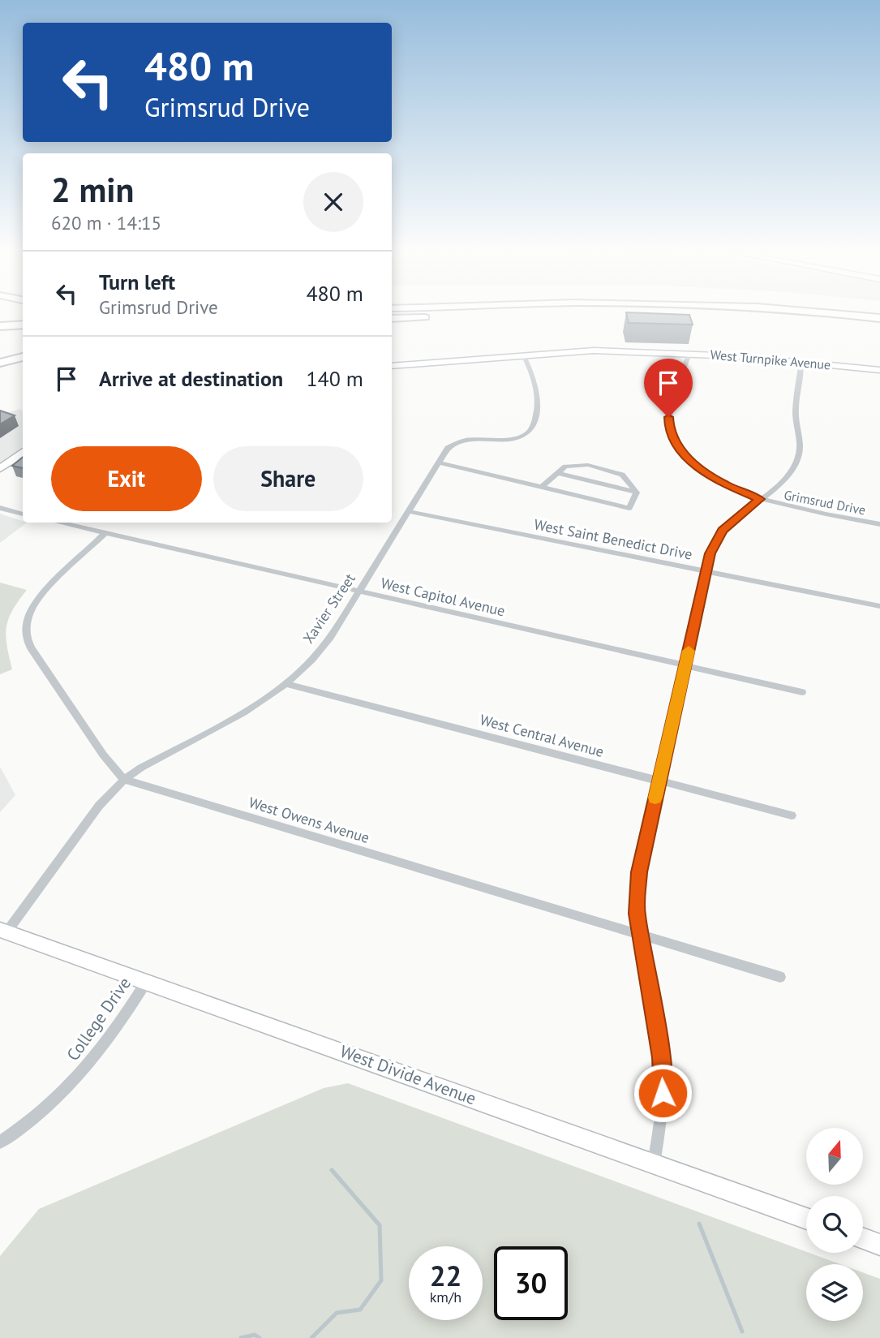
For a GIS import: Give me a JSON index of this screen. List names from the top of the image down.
{
  "streets": {
    "street": [
      "West Turnpike Avenue",
      "Grimsrud Drive",
      "West Saint Benedict Drive",
      "West Capitol Avenue",
      "Xavier Street",
      "West Central Avenue",
      "West Owens Avenue",
      "College Drive",
      "West Divide Avenue"
    ]
  },
  "crossings": [
    ["West Turnpike Avenue", "Grimsrud Drive"],
    ["West Turnpike Avenue", "Xavier Street"],
    ["West Saint Benedict Drive", "Xavier Street"],
    ["West Capitol Avenue", "Xavier Street"],
    ["Xavier Street", "West Central Avenue"],
    ["Xavier Street", "West Owens Avenue"],
    ["Xavier Street", "West Divide Avenue"],
    ["College Drive", "West Divide Avenue"]
  ],
  "north": "top",
  "page": {
    "turn": ["480 m", "Grimsrud Drive"],
    "heading": ["2 min", "620 m · 14:15"],
    "list": [
      {
        "name": "Turn left",
        "note": "Grimsrud Drive",
        "value": "480 m"
      },
      {
        "name": "Arrive at destination",
        "value": "140 m"
      }
    ],
    "buttons": ["Exit", "Share"],
    "speed": "22 km/h",
    "limit": "30"
  }
}
